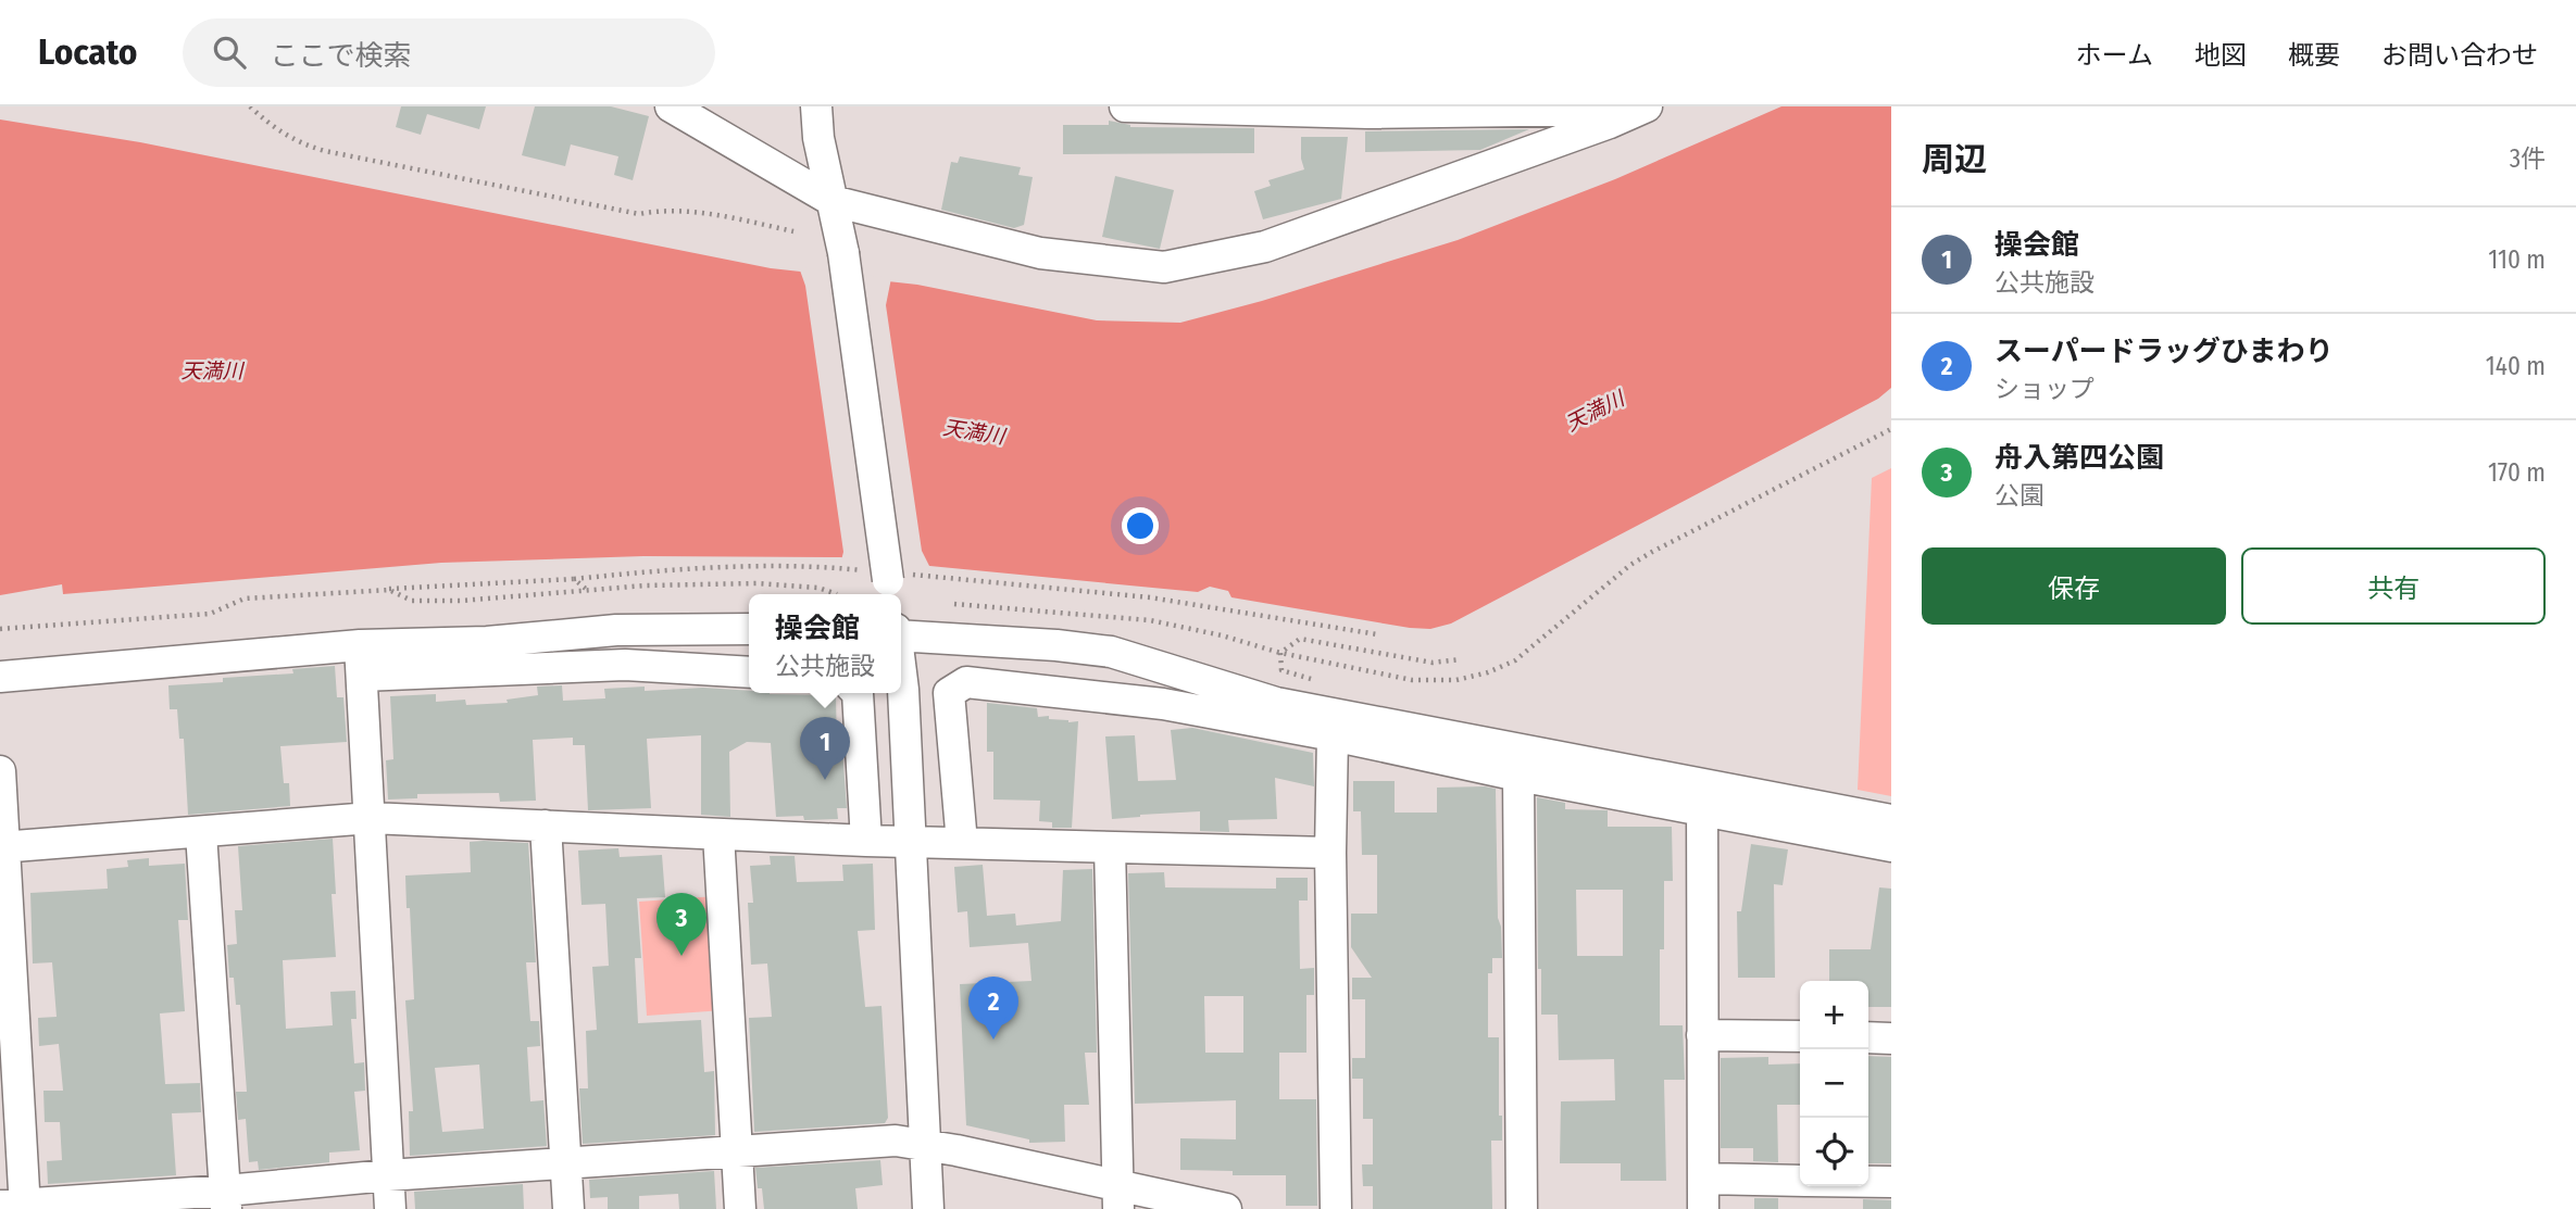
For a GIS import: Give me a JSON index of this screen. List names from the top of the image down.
{
  "water": ["天満川"],
  "page": {
    "header": "Locato",
    "search": "ここで検索",
    "nav": [
      "ホーム",
      "地図",
      "概要",
      "お問い合わせ"
    ],
    "heading": ["周辺", "3件"],
    "list": [
      {
        "mark": "1",
        "name": "操会館",
        "note": "公共施設",
        "value": "110 m"
      },
      {
        "mark": "2",
        "name": "スーパードラッグひまわり",
        "note": "ショップ",
        "value": "140 m"
      },
      {
        "mark": "3",
        "name": "舟入第四公園",
        "note": "公園",
        "value": "170 m"
      }
    ],
    "buttons": ["保存", "共有"],
    "popup": ["操会館", "公共施設"],
    "pins": ["1", "3", "2"],
    "map_buttons": ["+", "−"]
  }
}
